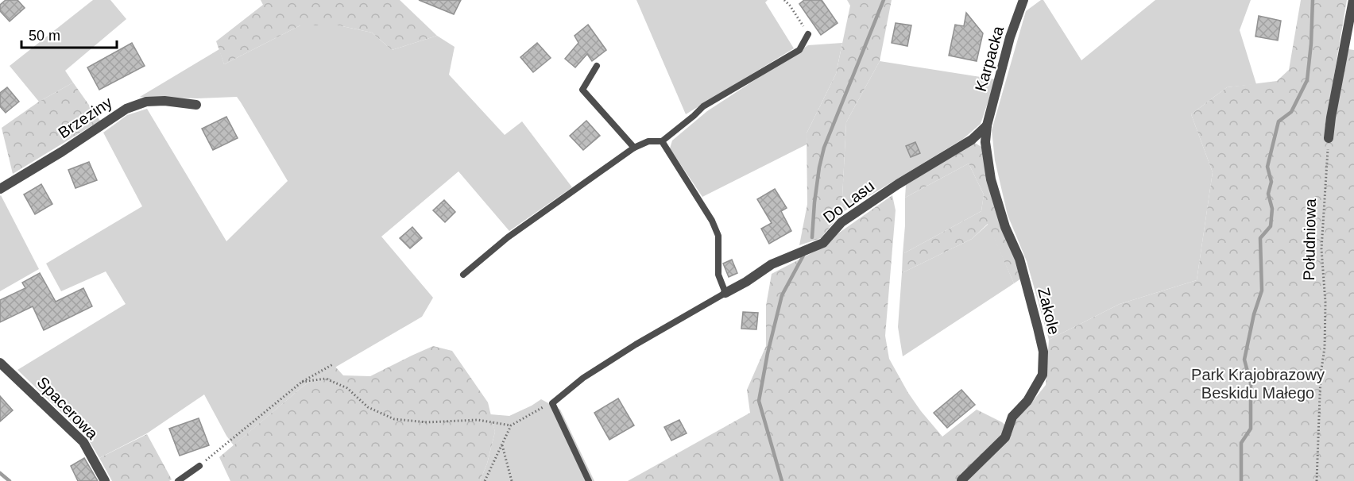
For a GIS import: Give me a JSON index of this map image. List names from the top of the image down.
{
  "streets": {
    "street": [
      "Karpacka",
      "Brzeziny",
      "Do Lasu",
      "Zakole",
      "Spacerowa"
    ],
    "path": ["Południowa"]
  },
  "crossings": [
    ["Karpacka", "Do Lasu"],
    ["Karpacka", "Zakole"],
    ["Do Lasu", "Zakole"]
  ],
  "parks": ["Park Krajobrazowy Beskidu Małego"],
  "scale_bar": "50 m"
}
